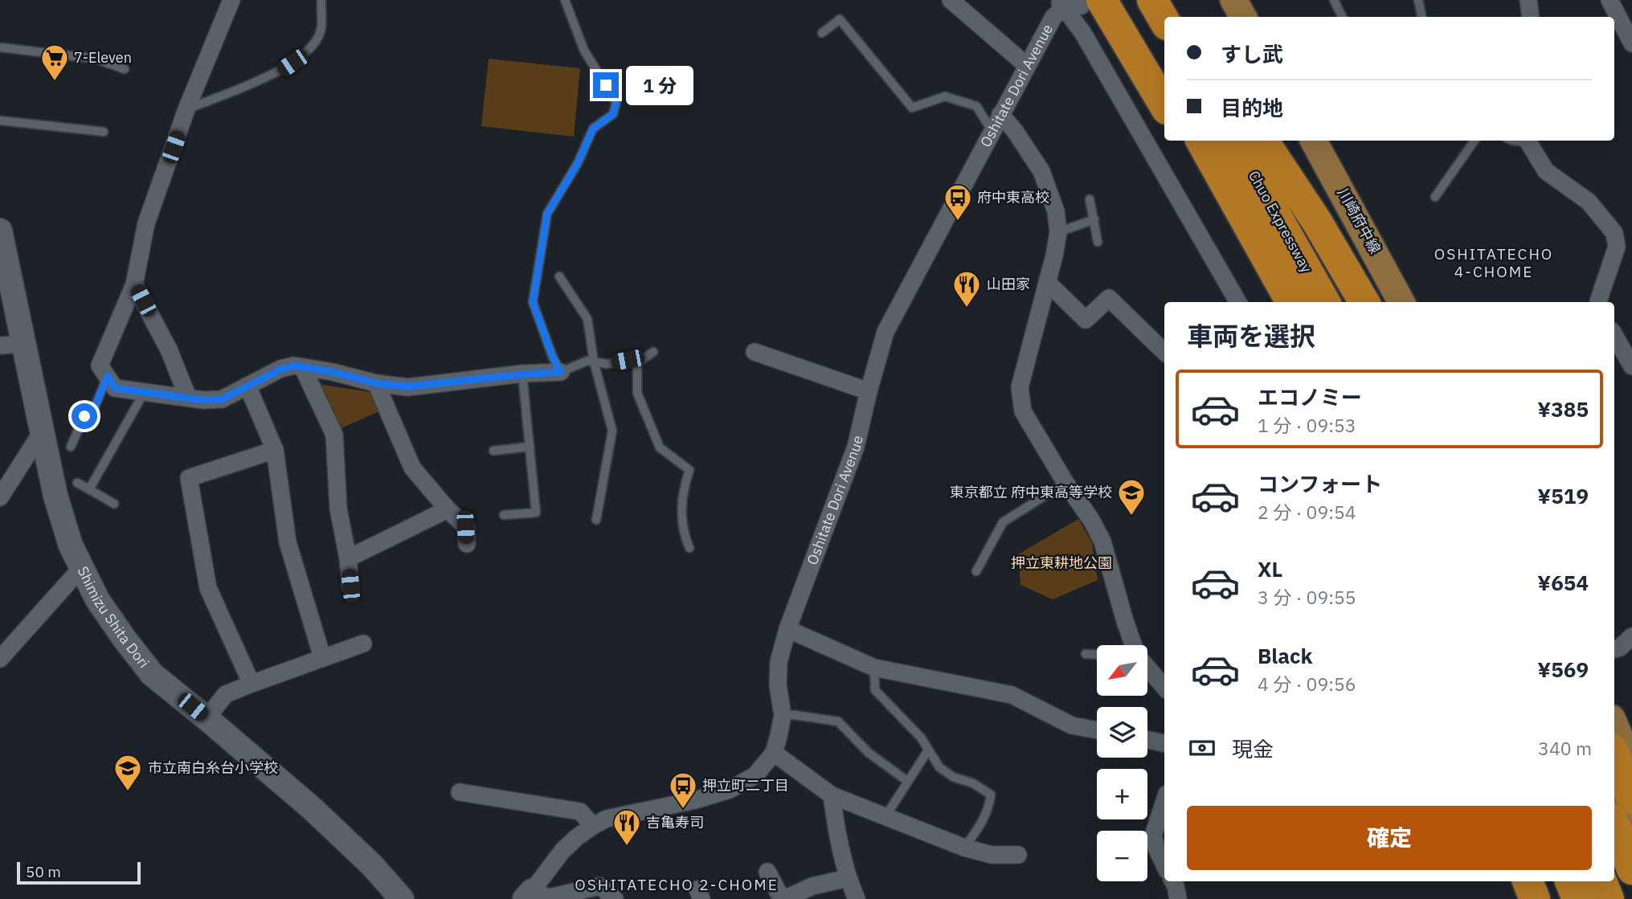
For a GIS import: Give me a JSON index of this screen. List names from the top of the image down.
{
  "streets": {
    "highway": ["Chuo Expressway"],
    "main road": ["川崎府中線"],
    "street": ["Oshitate Dori Avenue", "Shimizu Shita Dori"]
  },
  "districts": ["OSHITATECHO 4-CHOME", "OSHITATECHO 2-CHOME"],
  "parks": ["押立東耕地公園"],
  "places": {
    "supermarket": ["7-Eleven"],
    "bus stop": ["府中東高校", "押立町二丁目"],
    "restaurant": ["山田家", "吉亀寿司"],
    "school or university": ["東京都立 府中東高等学校", "市立南白糸台小学校"]
  },
  "scale_bar": "50 m",
  "north": "bottom left",
  "page": {
    "banner": ["すし武", "目的地"],
    "bubble": "1 分",
    "heading": "車両を選択",
    "list": [
      {
        "name": "エコノミー",
        "note": "1 分 · 09:53",
        "value": "¥385"
      },
      {
        "name": "コンフォート",
        "note": "2 分 · 09:54",
        "value": "¥519"
      },
      {
        "name": "XL",
        "note": "3 分 · 09:55",
        "value": "¥654"
      },
      {
        "name": "Black",
        "note": "4 分 · 09:56",
        "value": "¥569"
      }
    ],
    "map_buttons": ["+", "−"],
    "pay": ["現金", "340 m"],
    "buttons": "確定",
    "scale": "50 m"
  }
}
